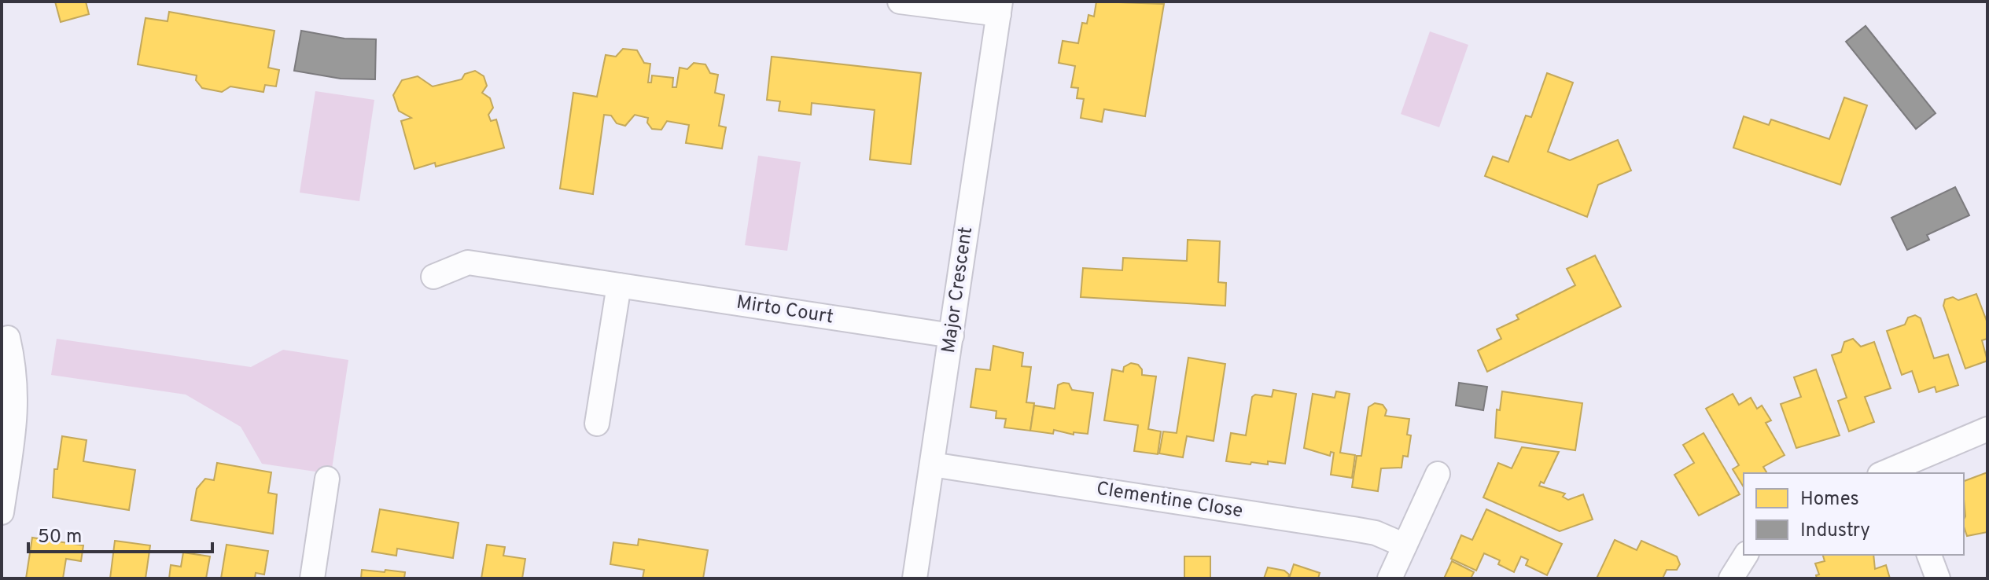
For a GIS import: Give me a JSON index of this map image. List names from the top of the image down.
{
  "streets": {
    "street": ["Major Crescent", "Mirto Court", "Clementine Close"]
  },
  "crossings": [
    ["Major Crescent", "Mirto Court"],
    ["Major Crescent", "Clementine Close"]
  ],
  "legend": ["Homes", "Industry"],
  "scale_bar": "50 m"
}
